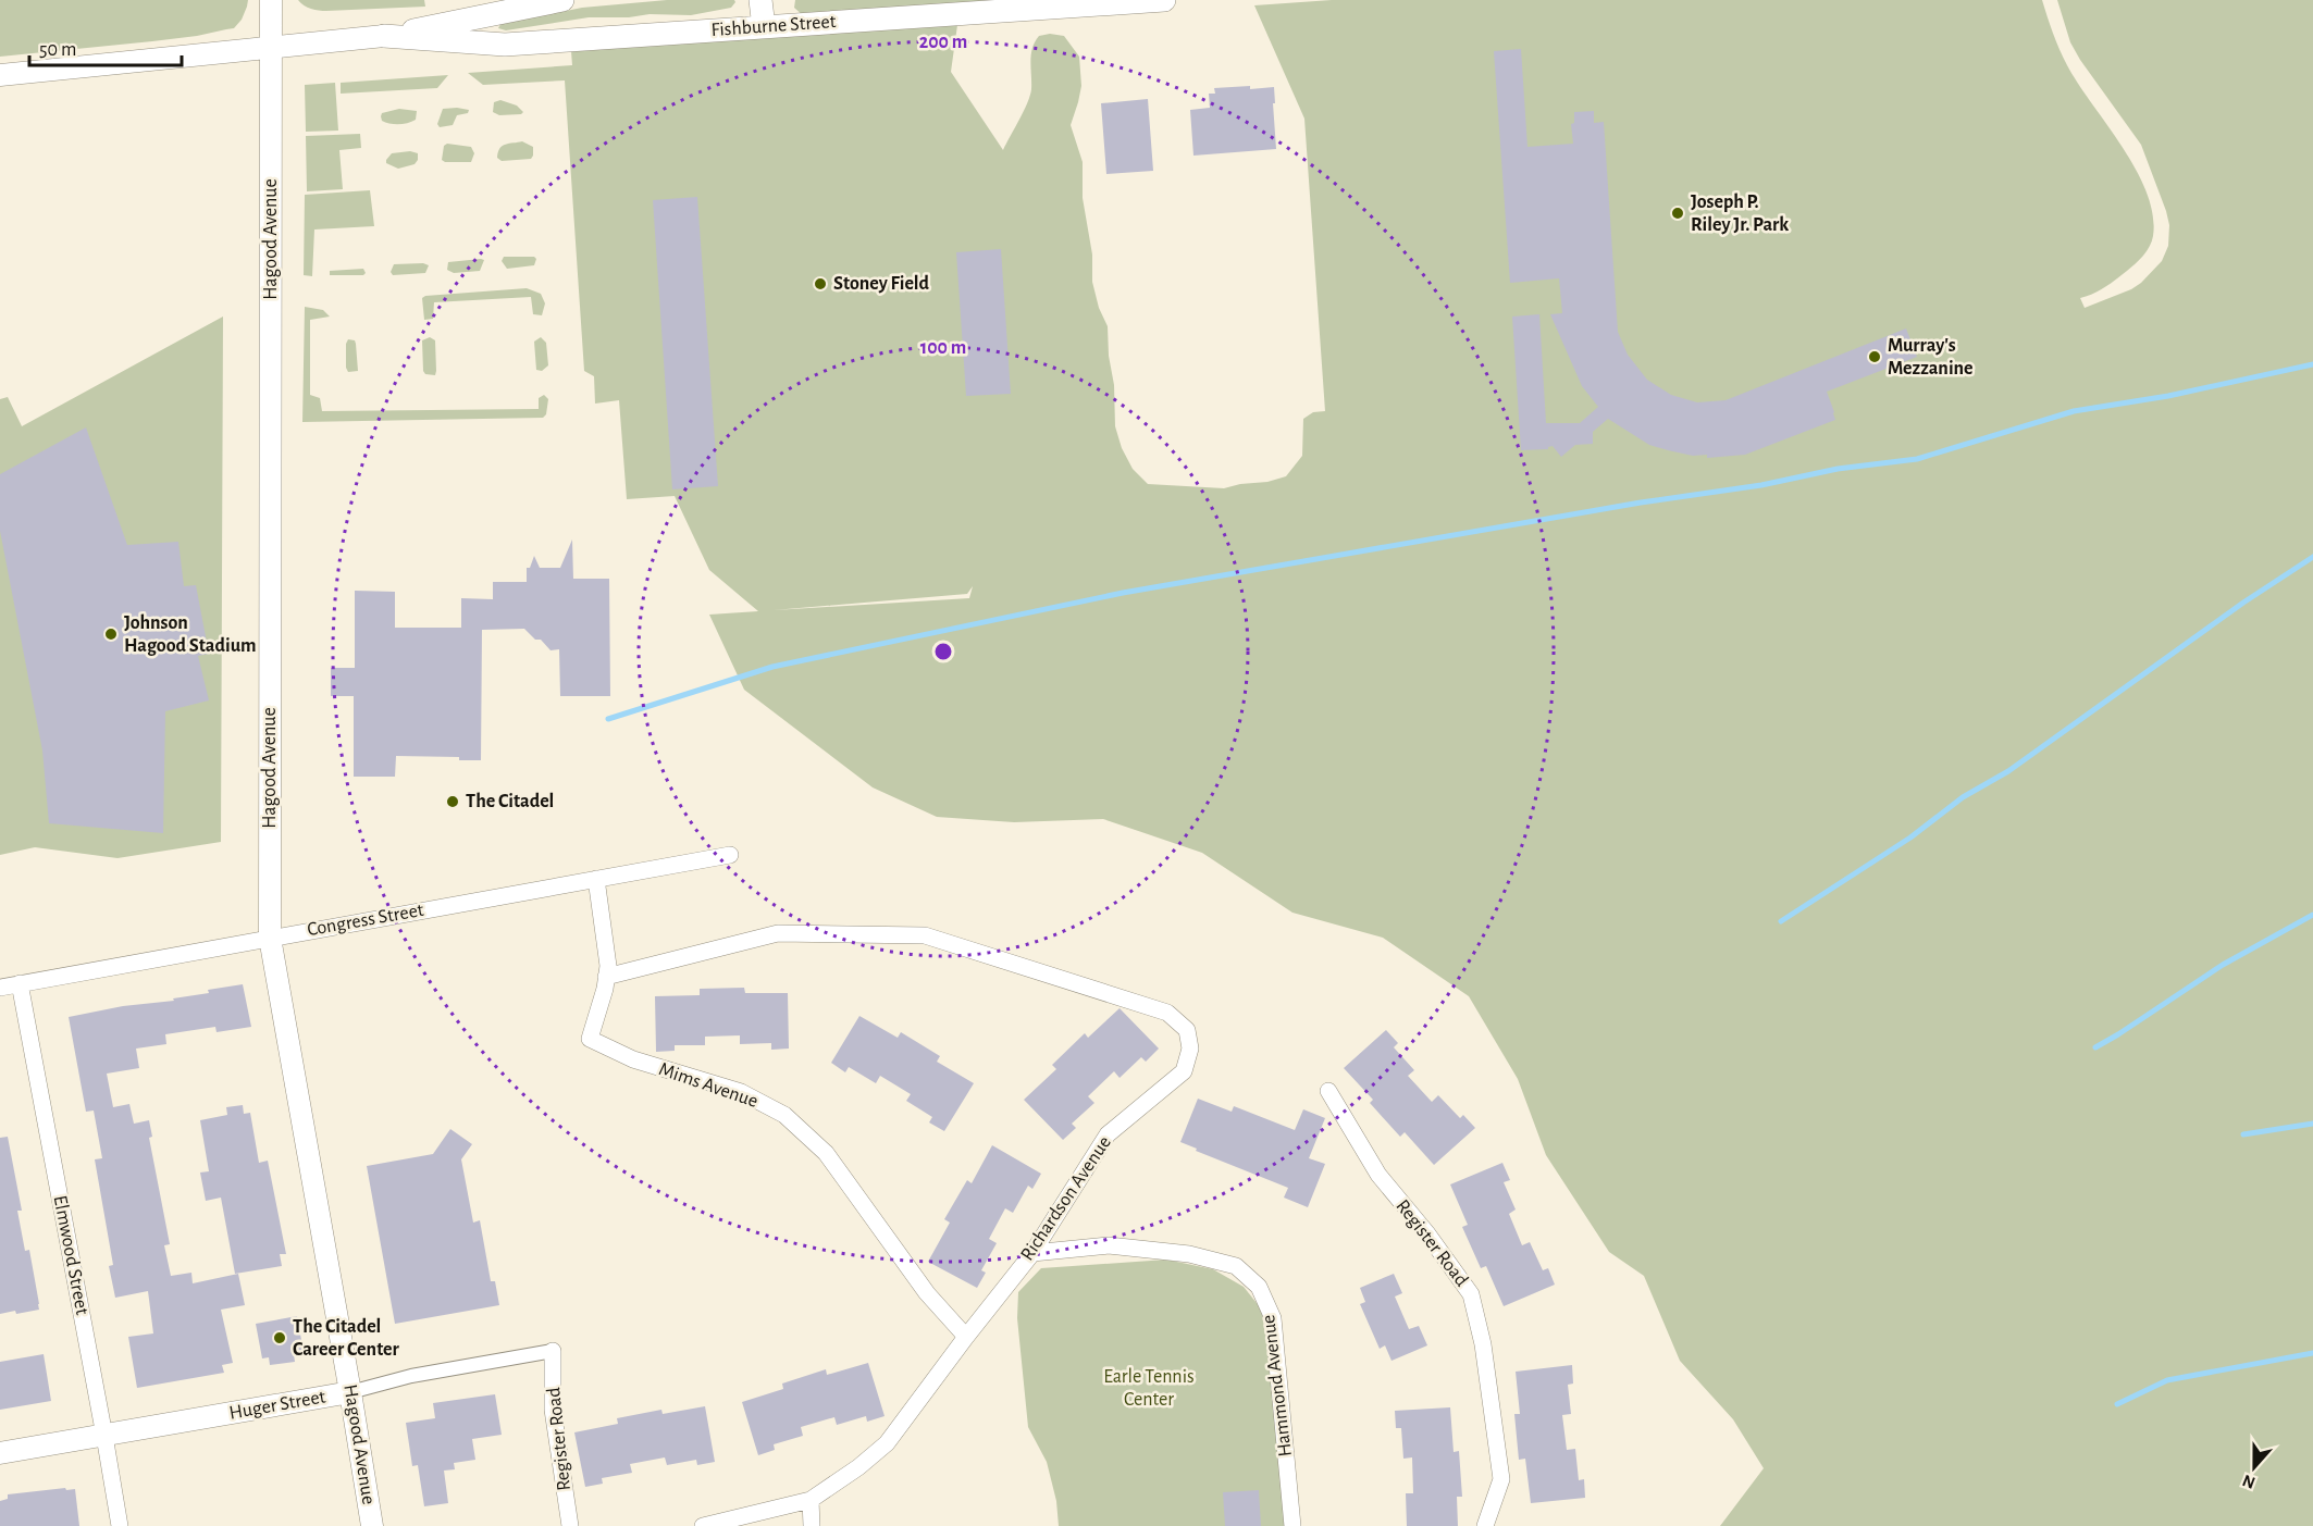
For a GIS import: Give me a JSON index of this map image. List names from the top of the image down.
{
  "streets": {
    "main road": ["Fishburne Street"],
    "street": [
      "Hagood Avenue",
      "Congress Street",
      "Mims Avenue",
      "Richardson Avenue",
      "Register Road",
      "Elmwood Street",
      "Hammond Avenue",
      "Huger Street"
    ]
  },
  "crossings": [
    ["Fishburne Street", "Hagood Avenue"],
    ["Hagood Avenue", "Congress Street"],
    ["Hagood Avenue", "Huger Street"],
    ["Congress Street", "Mims Avenue"],
    ["Congress Street", "Elmwood Street"],
    ["Mims Avenue", "Richardson Avenue"],
    ["Richardson Avenue", "Hammond Avenue"],
    ["Register Road", "Huger Street"],
    ["Elmwood Street", "Huger Street"]
  ],
  "parks": ["Earle Tennis Center"],
  "places": [
    "Joseph P. Riley Jr. Park",
    "Stoney Field",
    "Murray's Mezzanine",
    "Johnson Hagood Stadium",
    "The Citadel",
    "The Citadel Career Center"
  ],
  "scale_bar": "50 m",
  "north": "bottom",
  "rings": ["200 m", "100 m"]
}
